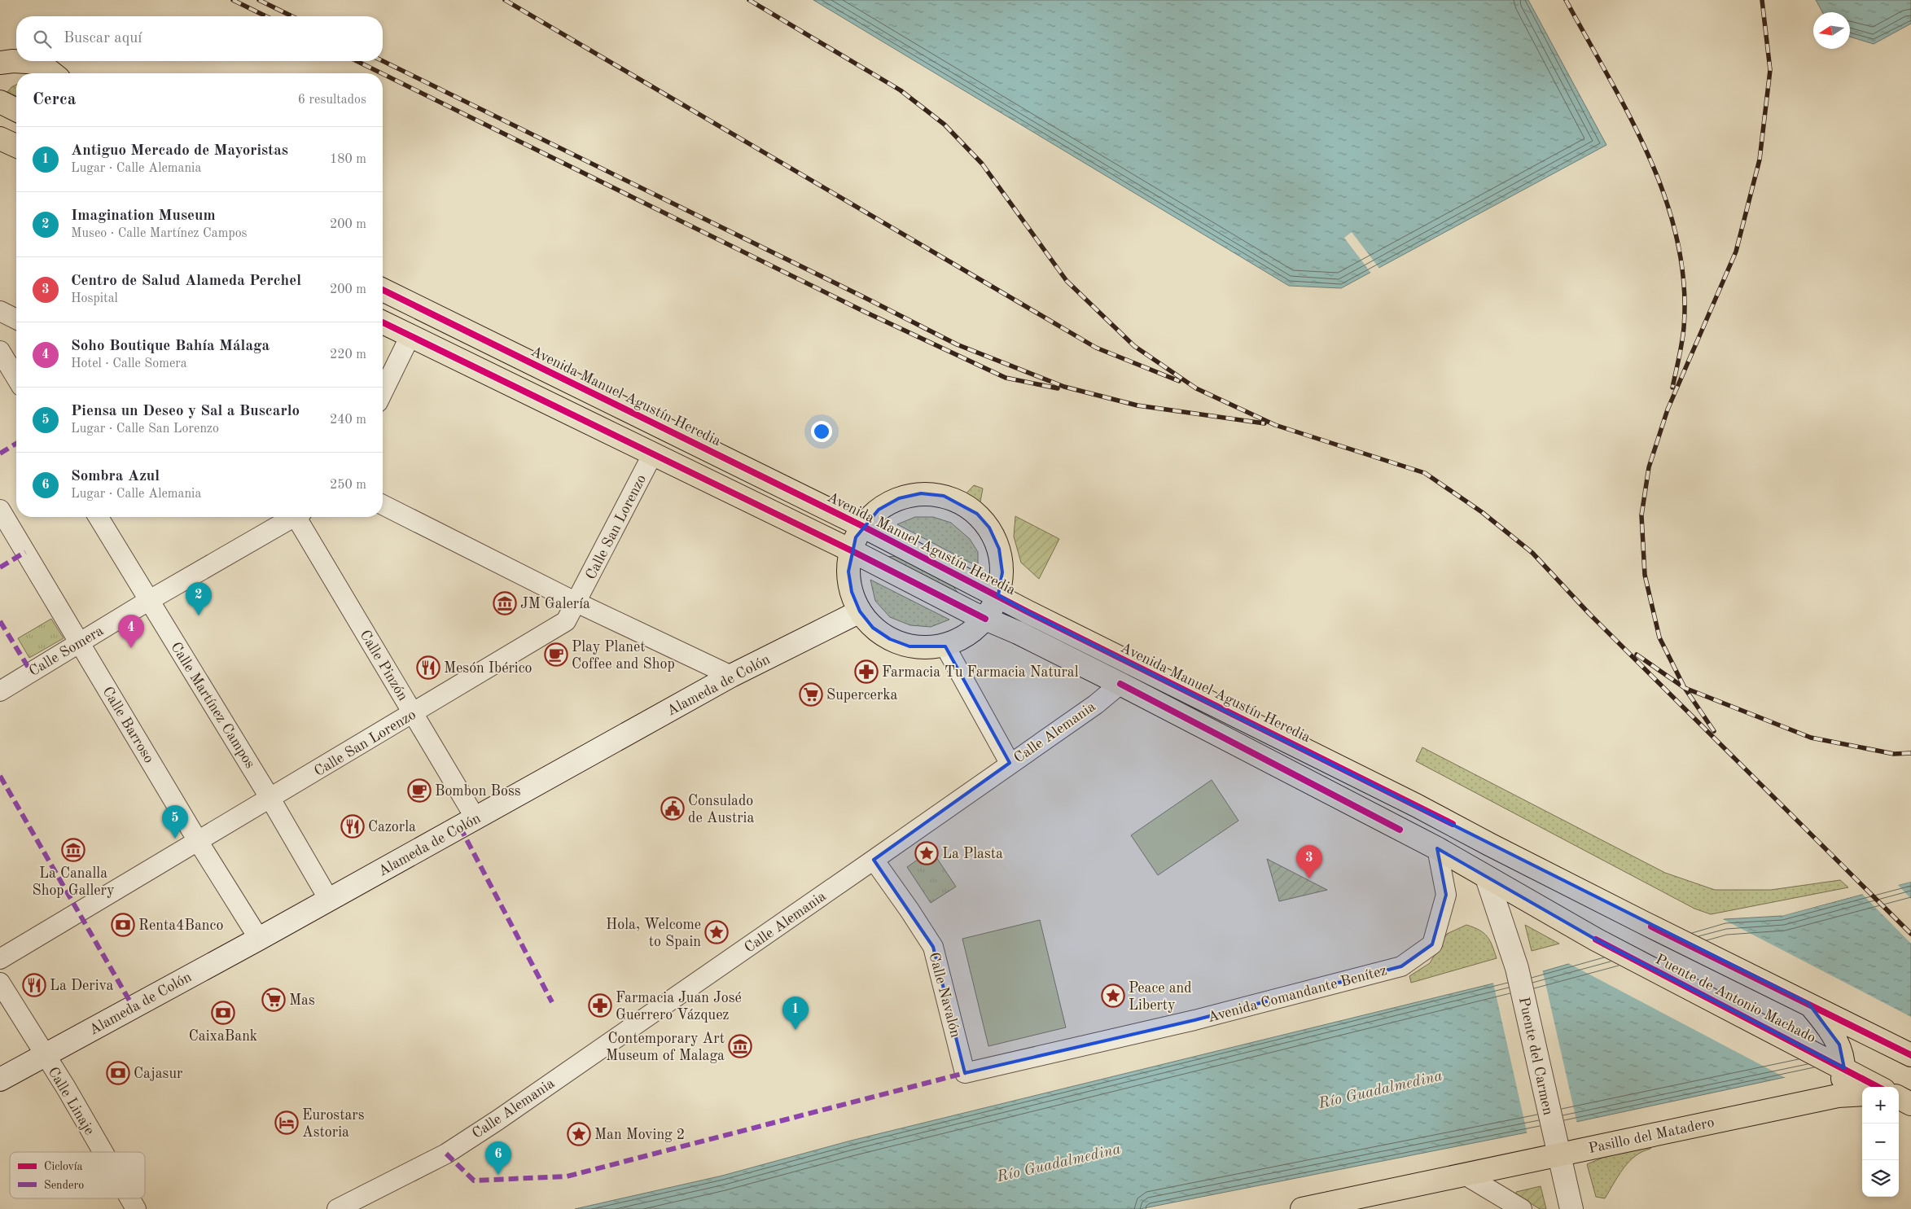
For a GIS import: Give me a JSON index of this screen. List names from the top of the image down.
{
  "streets": {
    "main road": [
      "Avenida Manuel Agustín Heredia",
      "Alameda de Colón",
      "Puente de Antonio Machado",
      "Puente del Carmen",
      "Pasillo del Matadero"
    ],
    "street": [
      "Calle San Lorenzo",
      "Calle Somera",
      "Calle Pinzón",
      "Calle Martínez Campos",
      "Calle Barroso",
      "Calle Alemania",
      "Avenida Comandante Benítez",
      "Calle Navalón",
      "Calle Linaje"
    ]
  },
  "crossings": [
    ["Avenida Manuel Agustín Heredia", "Puente de Antonio Machado"],
    ["Calle San Lorenzo", "Calle Pinzón"],
    ["Calle San Lorenzo", "Calle Martínez Campos"],
    ["Calle San Lorenzo", "Calle Barroso"],
    ["Calle Somera", "Calle Martínez Campos"],
    ["Calle Somera", "Calle Barroso"],
    ["Calle Pinzón", "Alameda de Colón"],
    ["Alameda de Colón", "Calle Martínez Campos"],
    ["Alameda de Colón", "Calle Barroso"],
    ["Alameda de Colón", "Calle Linaje"],
    ["Calle Alemania", "Calle Navalón"],
    ["Avenida Comandante Benítez", "Calle Navalón"],
    ["Puente de Antonio Machado", "Puente del Carmen"],
    ["Puente del Carmen", "Pasillo del Matadero"]
  ],
  "water": ["Río Guadalmedina"],
  "places": {
    "museum": ["JM Galería", "La Canalla Shop Gallery", "Contemporary Art Museum of Malaga"],
    "cafe": ["Play Planet Coffee and Shop", "Bombon Boss"],
    "restaurant": ["Mesón Ibérico", "Cazorla", "La Deriva"],
    "pharmacy": ["Farmacia Tu Farmacia Natural", "Farmacia Juan José Guerrero Vázquez"],
    "supermarket": ["Supercerka", "Mas"],
    "public building": ["Consulado de Austria"],
    "place": [
      "La Plasta",
      "Hola, Welcome to Spain",
      "Peace and Liberty",
      "Man Moving 2"
    ],
    "bank": ["Renta4Banco", "CaixaBank", "Cajasur"],
    "hotel": ["Eurostars Astoria"]
  },
  "legend": ["Ciclovía", "Sendero"],
  "north": "left",
  "page": {
    "search": "Buscar aquí",
    "heading": ["Cerca", "6 resultados"],
    "list": [
      {
        "mark": "1",
        "name": "Antiguo Mercado de Mayoristas",
        "note": "Lugar · Calle Alemania",
        "value": "180 m"
      },
      {
        "mark": "2",
        "name": "Imagination Museum",
        "note": "Museo · Calle Martínez Campos",
        "value": "200 m"
      },
      {
        "mark": "3",
        "name": "Centro de Salud Alameda Perchel",
        "note": "Hospital",
        "value": "200 m"
      },
      {
        "mark": "4",
        "name": "Soho Boutique Bahía Málaga",
        "note": "Hotel · Calle Somera",
        "value": "220 m"
      },
      {
        "mark": "5",
        "name": "Piensa un Deseo y Sal a Buscarlo",
        "note": "Lugar · Calle San Lorenzo",
        "value": "240 m"
      },
      {
        "mark": "6",
        "name": "Sombra Azul",
        "note": "Lugar · Calle Alemania",
        "value": "250 m"
      }
    ],
    "pins": [
      "2",
      "4",
      "5",
      "3",
      "1",
      "6"
    ],
    "map_buttons": ["+", "−"]
  }
}
